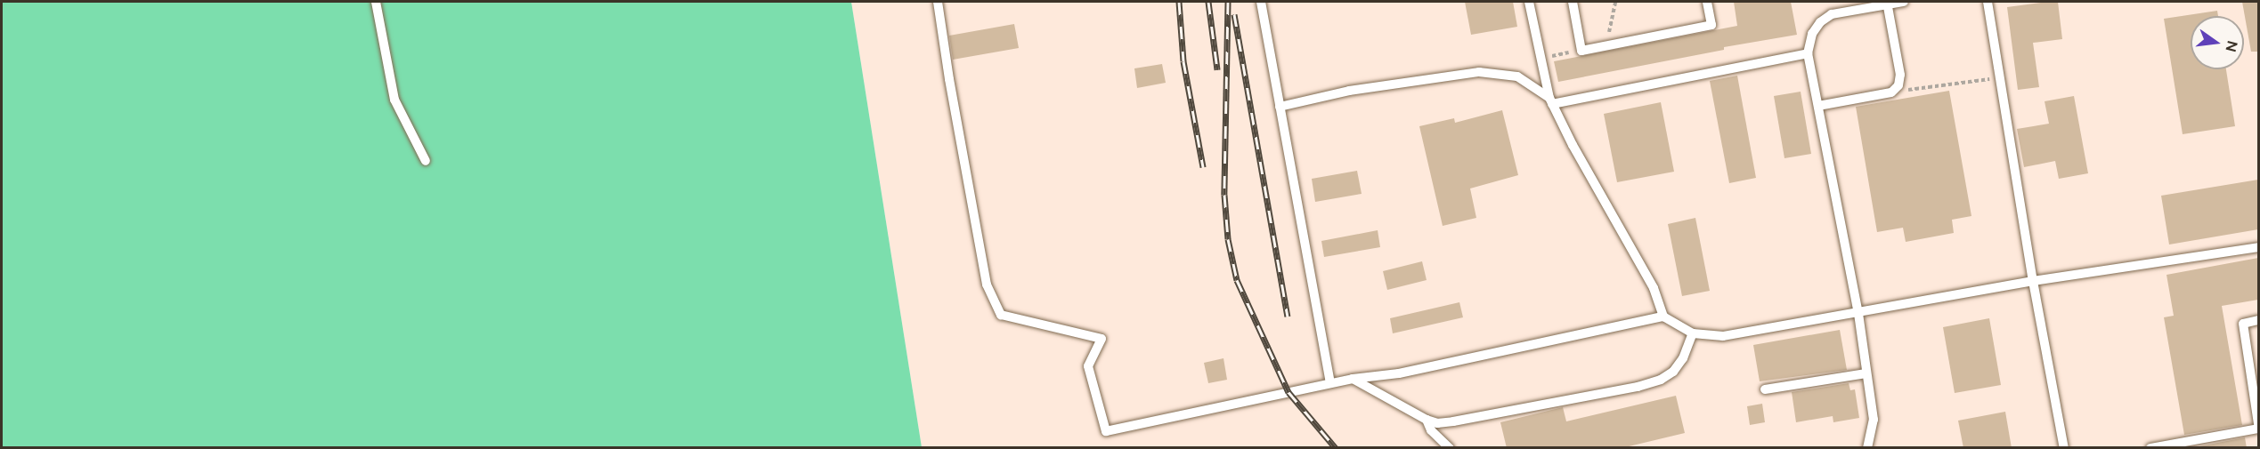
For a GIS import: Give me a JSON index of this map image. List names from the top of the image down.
{
  "north": "right"
}
